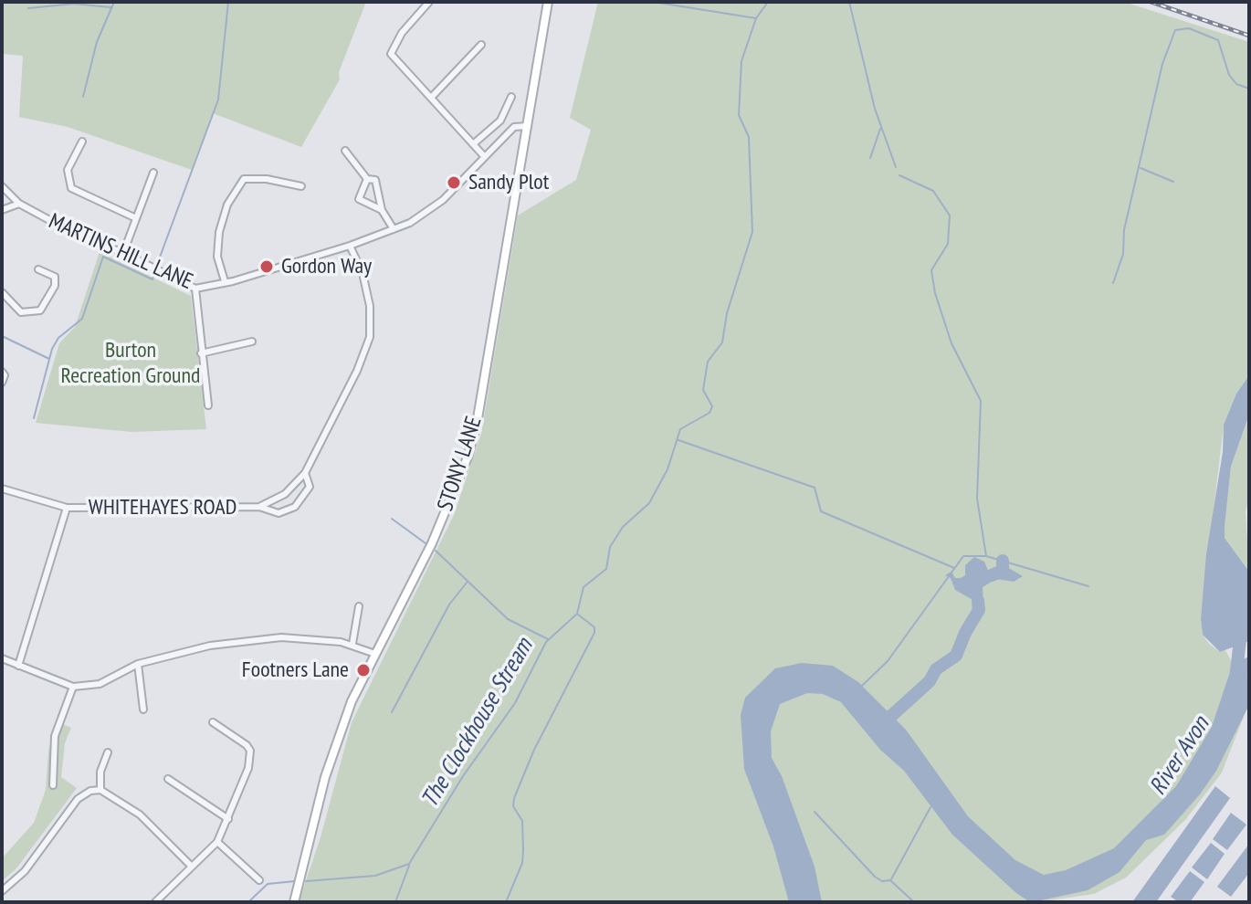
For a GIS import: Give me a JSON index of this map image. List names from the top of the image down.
{
  "streets": {
    "main road": ["STONY LANE"],
    "street": ["MARTINS HILL LANE", "WHITEHAYES ROAD"]
  },
  "crossings": [
    ["MARTINS HILL LANE", "STONY LANE"],
    ["MARTINS HILL LANE", "WHITEHAYES ROAD"]
  ],
  "water": ["The Clockhouse Stream", "River Avon"],
  "parks": ["Burton Recreation Ground"],
  "places": ["Sandy Plot", "Gordon Way", "Footners Lane"]
}
